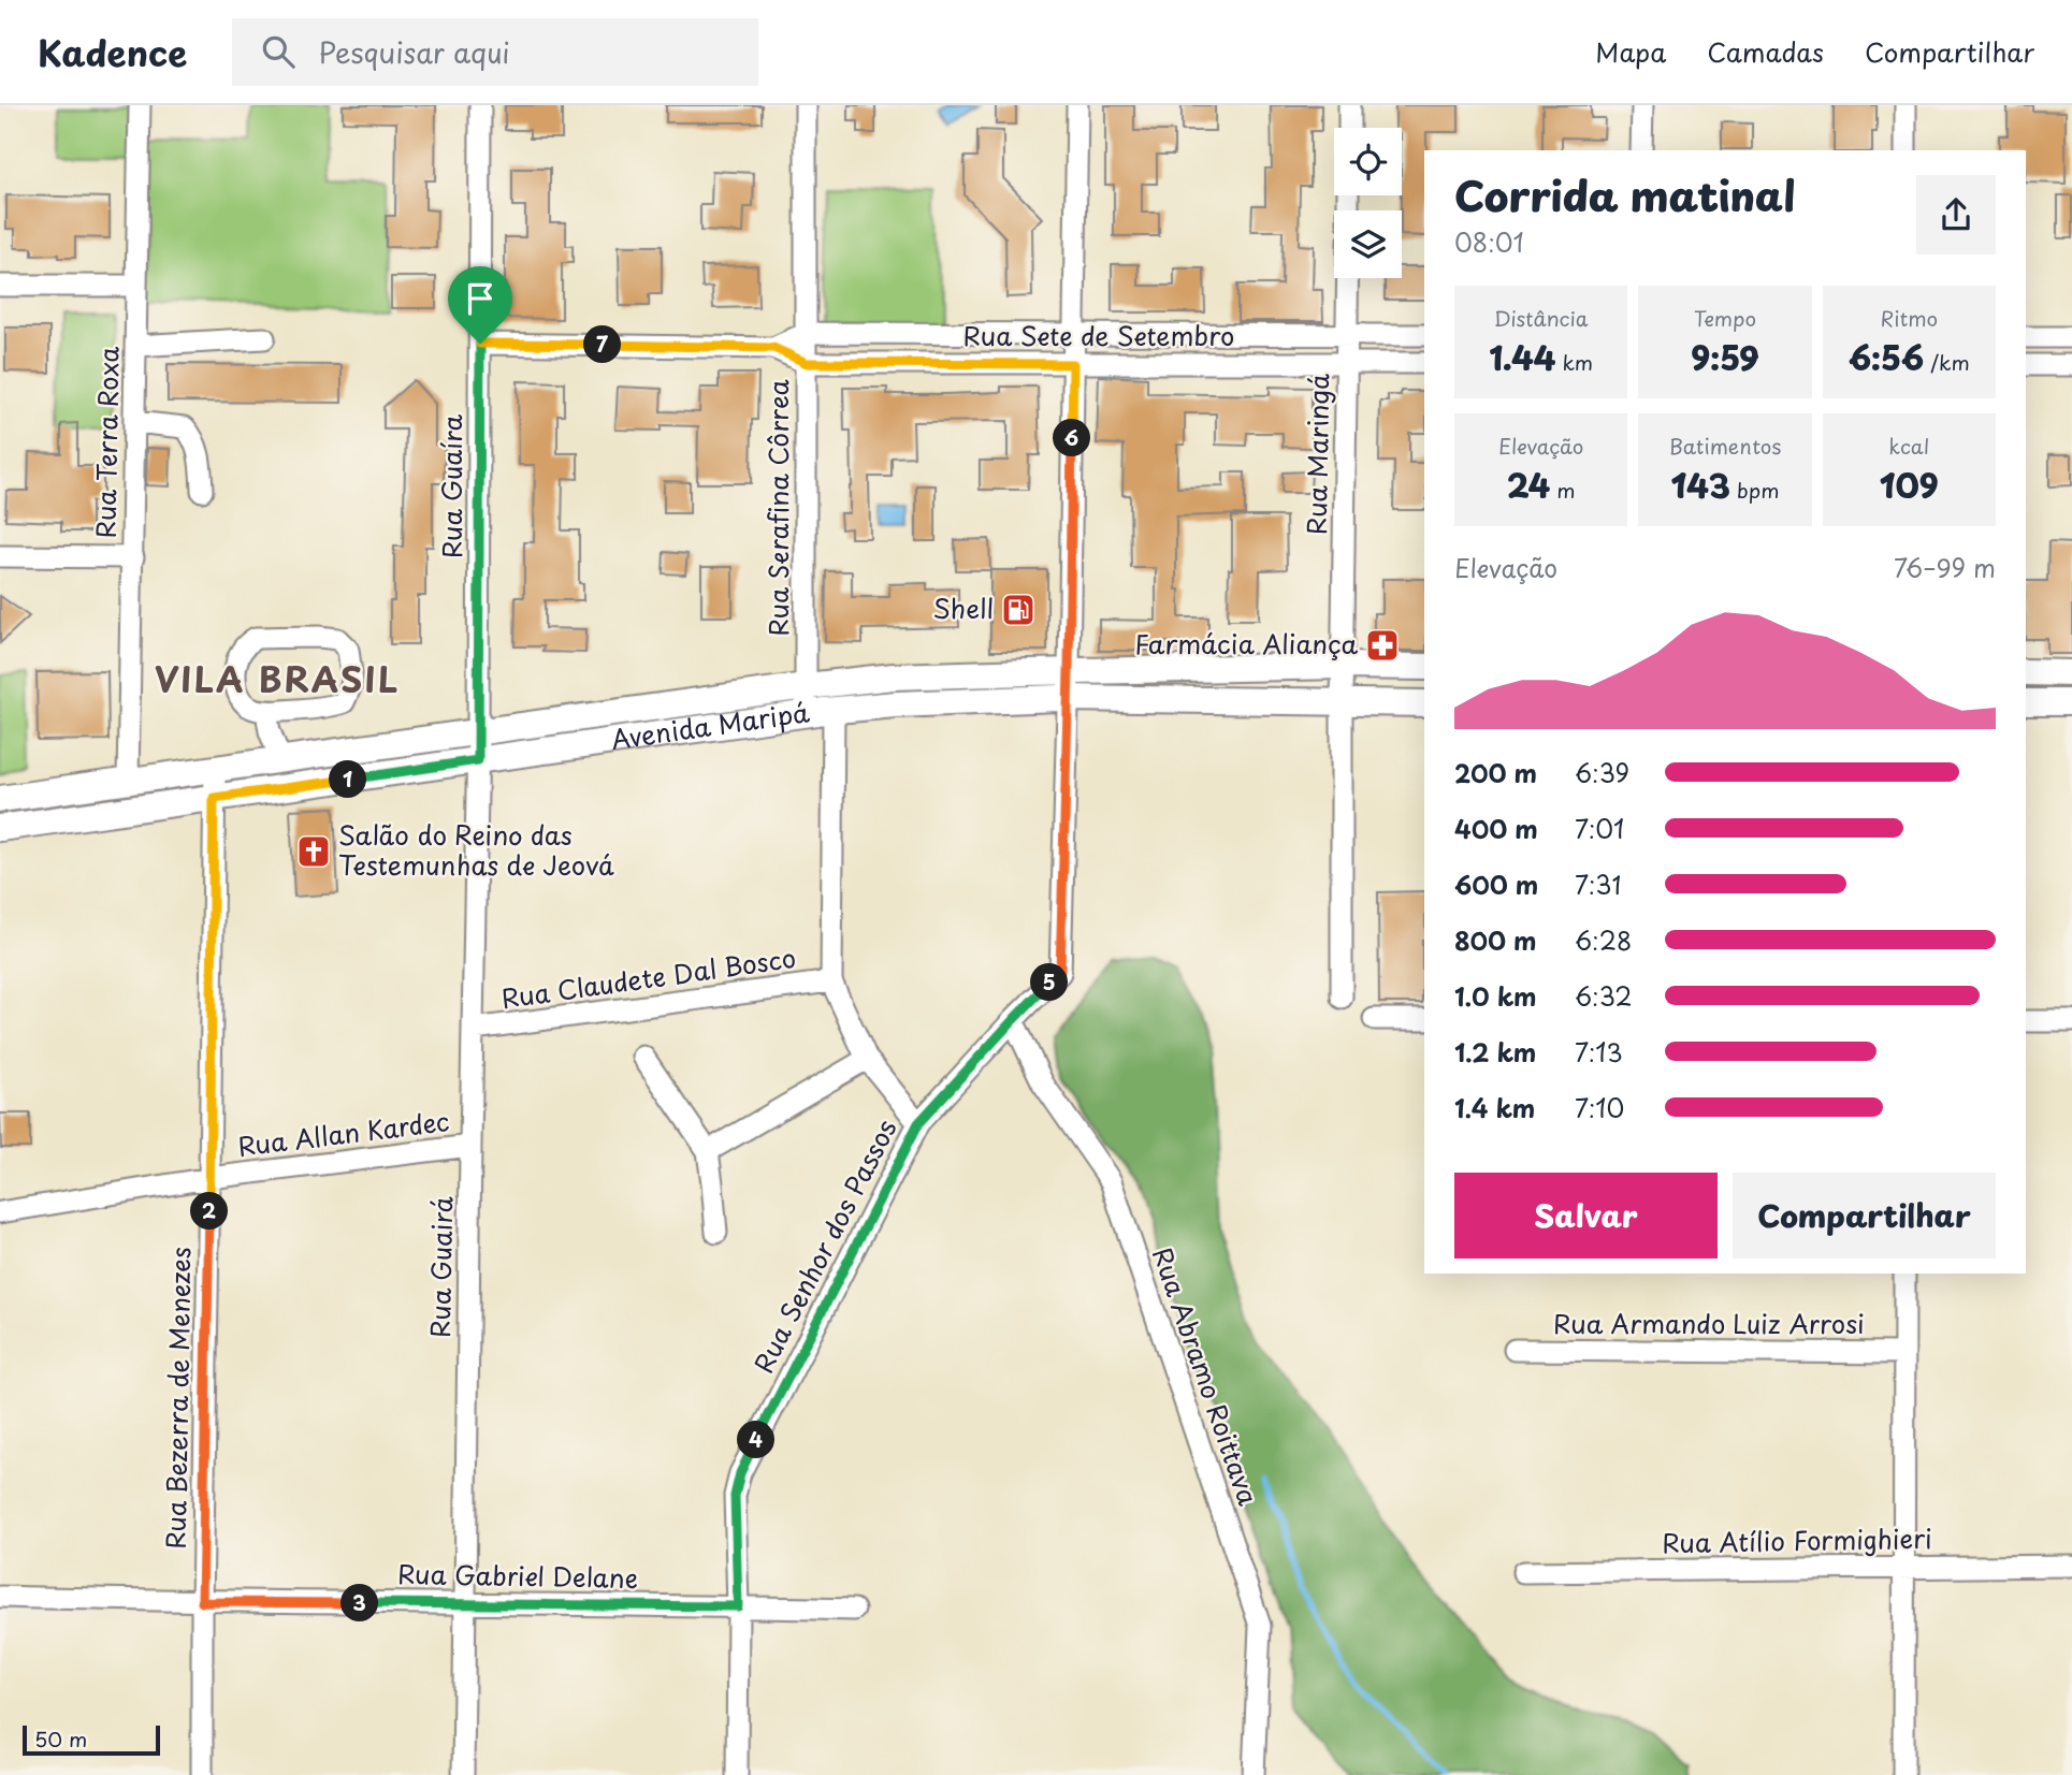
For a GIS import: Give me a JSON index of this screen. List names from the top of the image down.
{
  "streets": {
    "main road": ["Avenida Maripá"],
    "street": [
      "Rua Sete de Setembro",
      "Rua Terra Roxa",
      "Rua Maringá",
      "Rua Guaíra",
      "Rua Serafina Côrrea",
      "Rua Claudete Dal Bosco",
      "Rua Allan Kardec",
      "Rua Senhor dos Passos",
      "Rua Guairá",
      "Rua Armando Luiz Arrosi",
      "Rua Abramo Roittava",
      "Rua Bezerra de Menezes",
      "Rua Atílio Formighieri",
      "Rua Gabriel Delane"
    ]
  },
  "crossings": [
    ["Rua Sete de Setembro", "Rua Maringá"],
    ["Rua Sete de Setembro", "Rua Guaíra"],
    ["Rua Sete de Setembro", "Rua Serafina Côrrea"],
    ["Rua Terra Roxa", "Avenida Maripá"],
    ["Rua Maringá", "Avenida Maripá"],
    ["Rua Guaíra", "Avenida Maripá"],
    ["Rua Guaíra", "Rua Guairá"],
    ["Rua Serafina Côrrea", "Avenida Maripá"],
    ["Avenida Maripá", "Rua Senhor dos Passos"],
    ["Avenida Maripá", "Rua Guairá"],
    ["Avenida Maripá", "Rua Bezerra de Menezes"],
    ["Rua Claudete Dal Bosco", "Rua Guairá"],
    ["Rua Allan Kardec", "Rua Guairá"],
    ["Rua Allan Kardec", "Rua Bezerra de Menezes"],
    ["Rua Senhor dos Passos", "Rua Abramo Roittava"],
    ["Rua Senhor dos Passos", "Rua Gabriel Delane"],
    ["Rua Guairá", "Rua Gabriel Delane"],
    ["Rua Bezerra de Menezes", "Rua Gabriel Delane"]
  ],
  "districts": ["VILA BRASIL"],
  "places": {
    "fuel station": ["Shell"],
    "pharmacy": ["Farmácia Aliança"],
    "church": ["Salão do Reino das Testemunhas de Jeová"]
  },
  "scale_bar": "50 m",
  "page": {
    "header": "Kadence",
    "search": "Pesquisar aqui",
    "nav": ["Mapa", "Camadas", "Compartilhar"],
    "heading": ["Corrida matinal", "08:01"],
    "stats": [
      ["Distância", "1.44 km"],
      ["Tempo", "9:59"],
      ["Ritmo", "6:56 /km"],
      ["Elevação", "24 m"],
      ["Batimentos", "143 bpm"],
      ["kcal", "109"]
    ],
    "pins": [
      "7",
      "6",
      "1",
      "5",
      "2",
      "4",
      "3"
    ],
    "chart": ["Elevação", "76–99 m"],
    "list": [
      {
        "name": "200 m",
        "note": "6:39"
      },
      {
        "name": "400 m",
        "note": "7:01"
      },
      {
        "name": "600 m",
        "note": "7:31"
      },
      {
        "name": "800 m",
        "note": "6:28"
      },
      {
        "name": "1.0 km",
        "note": "6:32"
      },
      {
        "name": "1.2 km",
        "note": "7:13"
      },
      {
        "name": "1.4 km",
        "note": "7:10"
      }
    ],
    "buttons": ["Salvar", "Compartilhar"],
    "scale": "50 m"
  }
}
